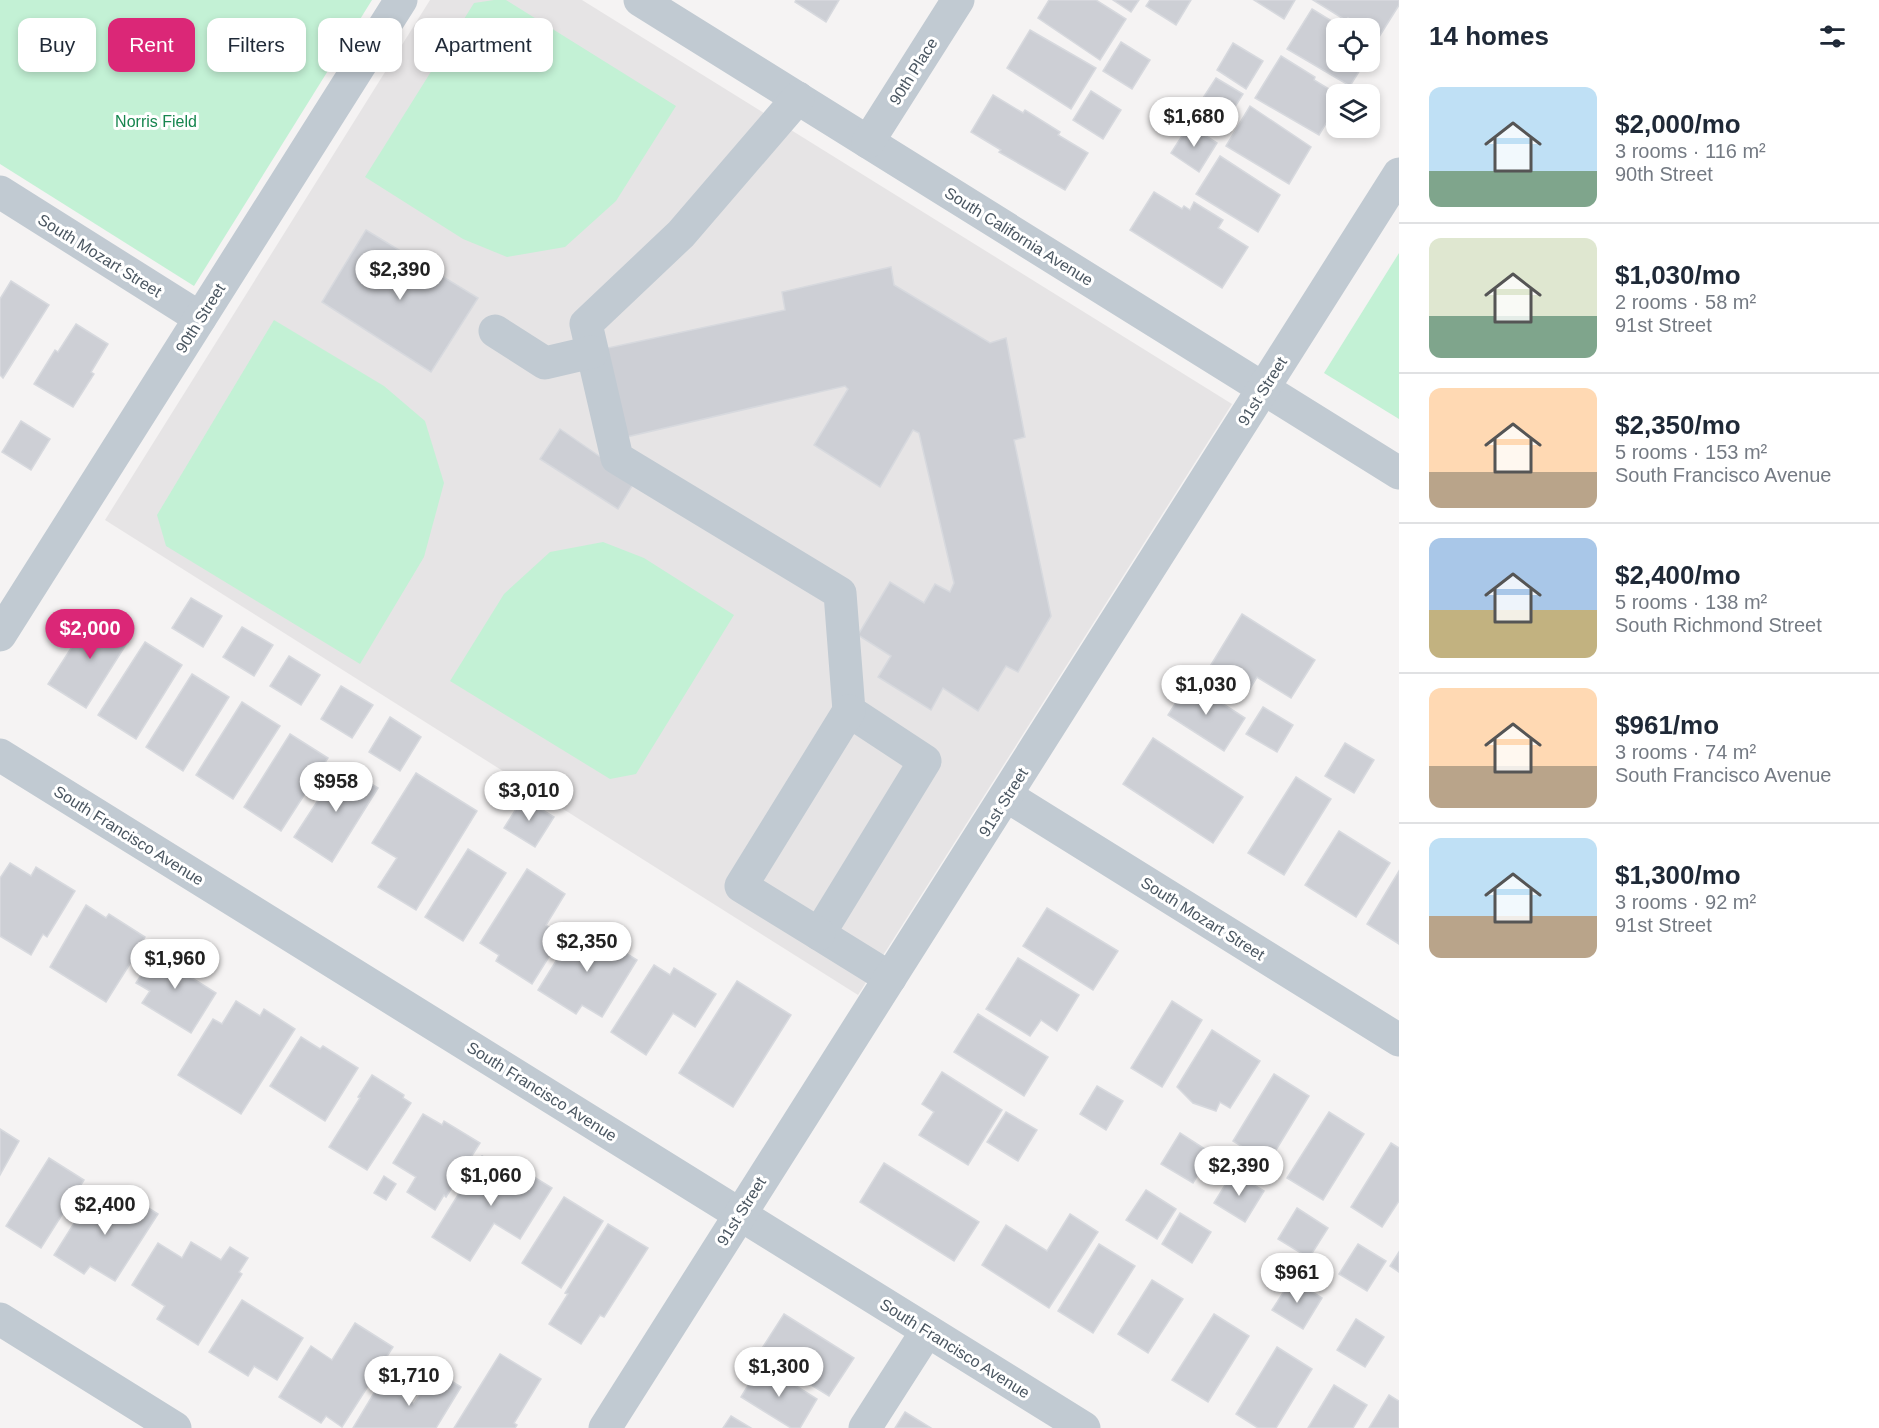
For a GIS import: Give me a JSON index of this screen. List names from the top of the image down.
{
  "streets": {
    "street": [
      "90th Place",
      "South California Avenue",
      "South Mozart Street",
      "90th Street",
      "91st Street",
      "South Francisco Avenue"
    ]
  },
  "crossings": [
    ["90th Place", "South California Avenue"],
    ["South California Avenue", "91st Street"],
    ["South Mozart Street", "90th Street"],
    ["South Mozart Street", "91st Street"],
    ["91st Street", "South Francisco Avenue"]
  ],
  "parks": ["Norris Field"],
  "page": {
    "heading": "14 homes",
    "chip": [
      "Buy",
      "Rent",
      "Filters",
      "New",
      "Apartment"
    ],
    "list": [
      {
        "name": "$2,000/mo",
        "note": "3 rooms · 116 m² · 90th Street"
      },
      {
        "name": "$1,030/mo",
        "note": "2 rooms · 58 m² · 91st Street"
      },
      {
        "name": "$2,350/mo",
        "note": "5 rooms · 153 m² · South Francisco Avenue"
      },
      {
        "name": "$2,400/mo",
        "note": "5 rooms · 138 m² · South Richmond Street"
      },
      {
        "name": "$961/mo",
        "note": "3 rooms · 74 m² · South Francisco Avenue"
      },
      {
        "name": "$1,300/mo",
        "note": "3 rooms · 92 m² · 91st Street"
      }
    ],
    "price": [
      "$1,680",
      "$2,390",
      "$2,000",
      "$1,030",
      "$958",
      "$3,010",
      "$2,350",
      "$1,960",
      "$2,390",
      "$1,060",
      "$2,400",
      "$961",
      "$1,300",
      "$1,710"
    ]
  }
}
